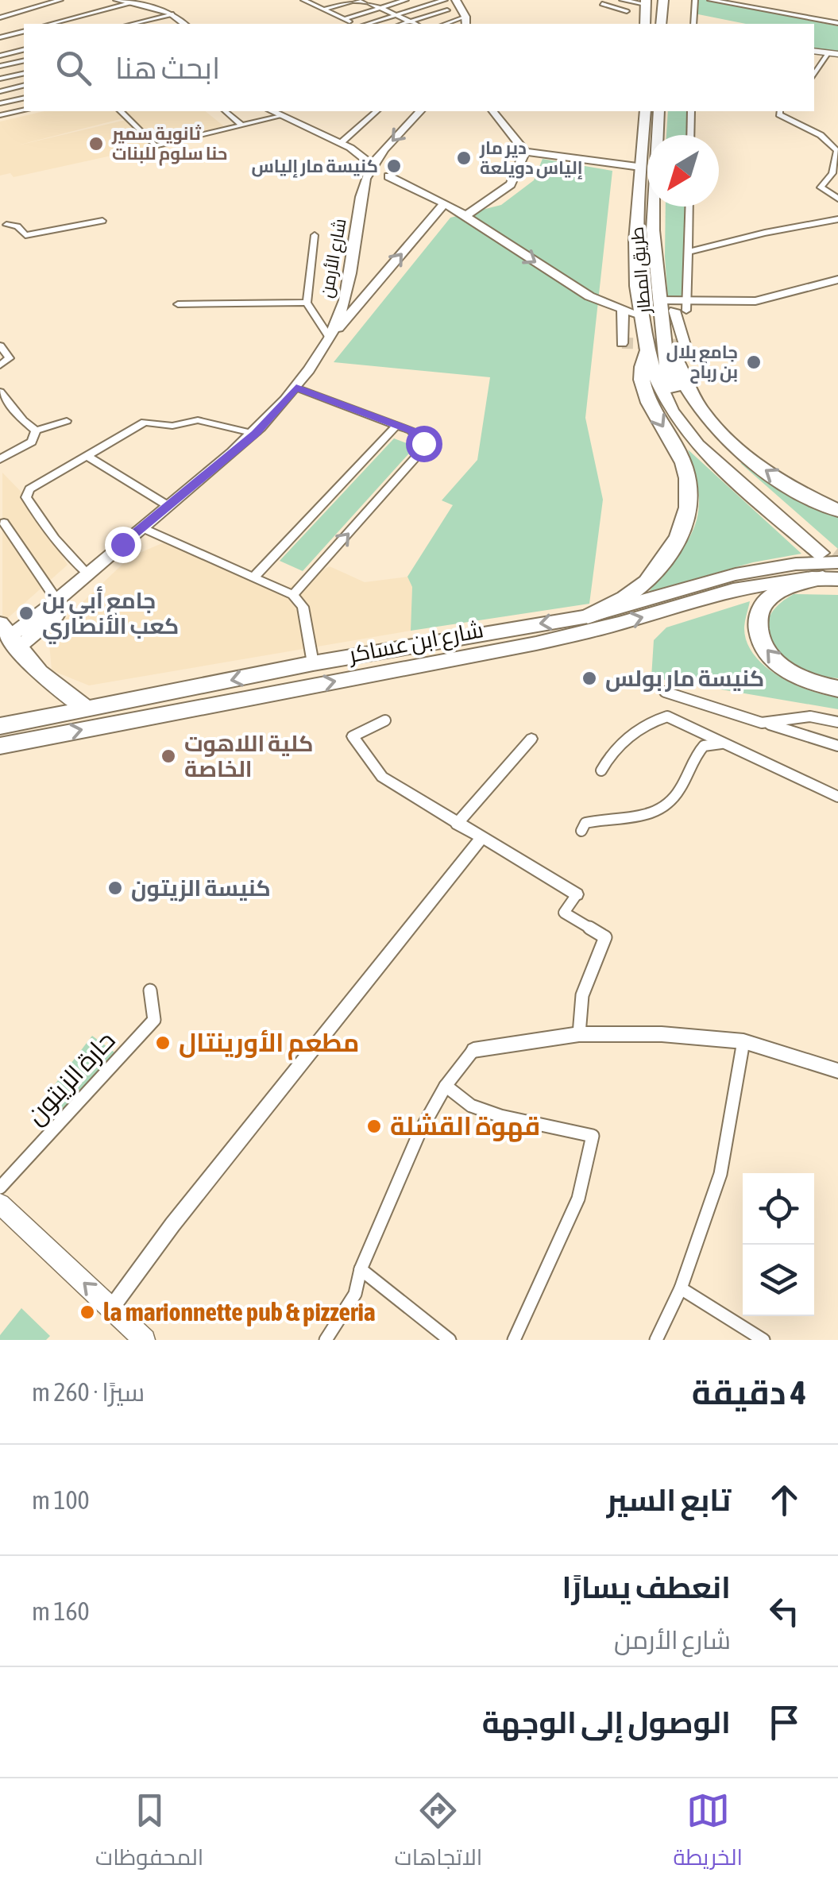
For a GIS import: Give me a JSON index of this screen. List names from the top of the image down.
{
  "streets": {
    "highway": ["طريق المطار"],
    "main road": ["شارع الأرمن", "شارع ابن عساكر"],
    "street": ["حارة الزيتون"]
  },
  "crossings": [
    ["طريق المطار", "شارع ابن عساكر"]
  ],
  "places": [
    "ثانوية سمير حنا سلوم للبنات",
    "دير مار إلياس دويلعة",
    "كنيسة مار إلياس",
    "جامع بلال بن رباح",
    "جامع أبي بن كعب الأنصاري",
    "كنيسة مار بولس",
    "كلية اللاهوت الخاصة",
    "كنيسة الزيتون",
    "مطعم الأورينتال",
    "قهوة القشلة",
    "la marionnette pub & pizzeria"
  ],
  "north": "bottom left",
  "page": {
    "search": "ابحث هنا",
    "heading": ["4 دقيقة", "سيرًا · 260 m"],
    "list": [
      ["تابع السير", "100 m"],
      ["انعطف يسارًا", "شارع الأرمن", "160 m"],
      "الوصول إلى الوجهة"
    ],
    "nav": ["الخريطة", "الاتجاهات", "المحفوظات"]
  }
}
